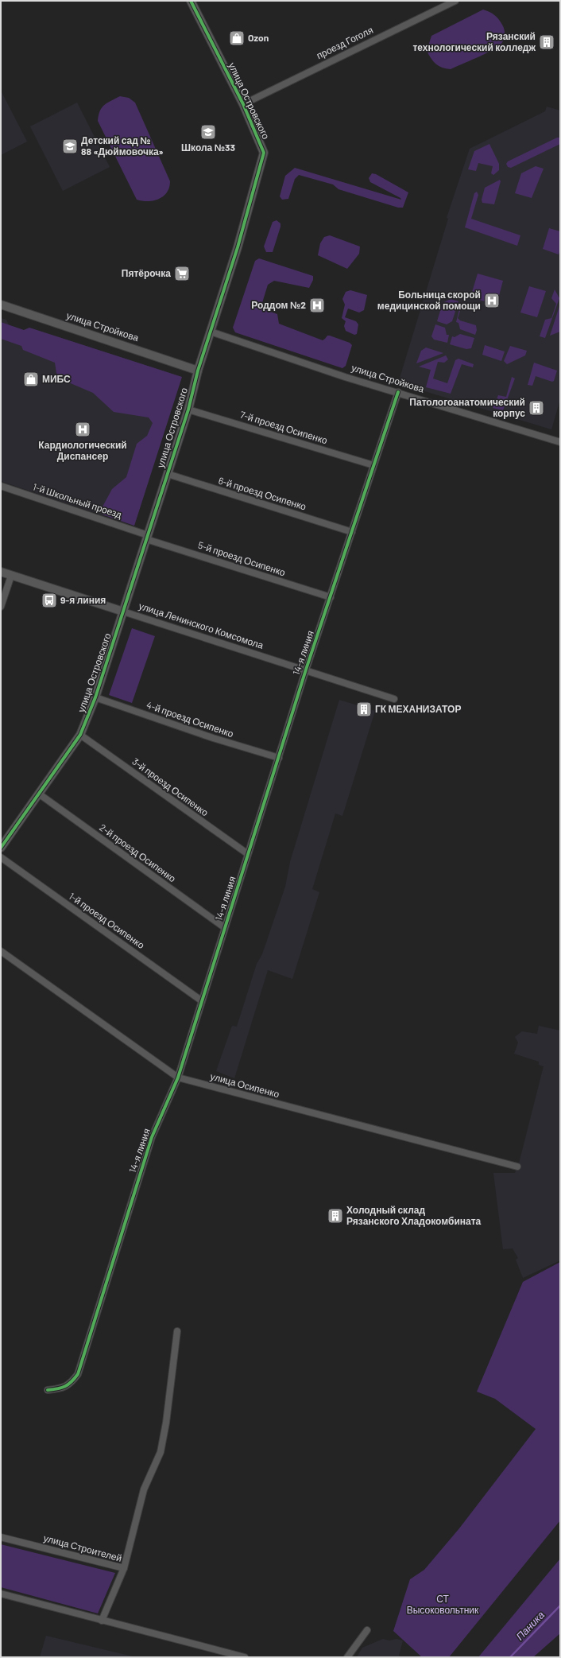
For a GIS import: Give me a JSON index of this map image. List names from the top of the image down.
{
  "streets": {
    "street": [
      "проезд Гоголя",
      "улица Островского",
      "улица Стройкова",
      "7-й проезд Осипенко",
      "6-й проезд Осипенко",
      "1-й Школьный проезд",
      "5-й проезд Осипенко",
      "улица Ленинского Комсомола",
      "14-я линия",
      "4-й проезд Осипенко",
      "3-й проезд Осипенко",
      "2-й проезд Осипенко",
      "1-й проезд Осипенко",
      "улица Осипенко",
      "улица Строителей"
    ]
  },
  "crossings": [
    ["проезд Гоголя", "улица Островского"],
    ["улица Островского", "улица Стройкова"],
    ["улица Островского", "7-й проезд Осипенко"],
    ["улица Островского", "6-й проезд Осипенко"],
    ["улица Островского", "1-й Школьный проезд"],
    ["улица Островского", "5-й проезд Осипенко"],
    ["улица Островского", "улица Ленинского Комсомола"],
    ["улица Островского", "4-й проезд Осипенко"],
    ["улица Островского", "3-й проезд Осипенко"],
    ["улица Островского", "2-й проезд Осипенко"],
    ["улица Стройкова", "14-я линия"],
    ["7-й проезд Осипенко", "14-я линия"],
    ["6-й проезд Осипенко", "14-я линия"],
    ["1-й Школьный проезд", "5-й проезд Осипенко"],
    ["5-й проезд Осипенко", "14-я линия"],
    ["улица Ленинского Комсомола", "14-я линия"],
    ["14-я линия", "4-й проезд Осипенко"],
    ["14-я линия", "3-й проезд Осипенко"],
    ["14-я линия", "2-й проезд Осипенко"],
    ["14-я линия", "1-й проезд Осипенко"],
    ["14-я линия", "улица Осипенко"]
  ],
  "water": ["Паника"],
  "parks": ["СТ Высоковольтник"],
  "places": {
    "shop": ["Ozon", "МИБС"],
    "building": [
      "Рязанский технологический колледж",
      "Патологоанатомический корпус",
      "ГК МЕХАНИЗАТОР",
      "Холодный склад Рязанского Хладокомбината"
    ],
    "school or university": ["Школа №33", "Детский сад № 88 «Дюймовочка»"],
    "supermarket": ["Пятёрочка"],
    "hospital": ["Больница скорой медицинской помощи", "Роддом №2", "Кардиологический Диспансер"],
    "bus stop": ["9-я линия"]
  }
}
